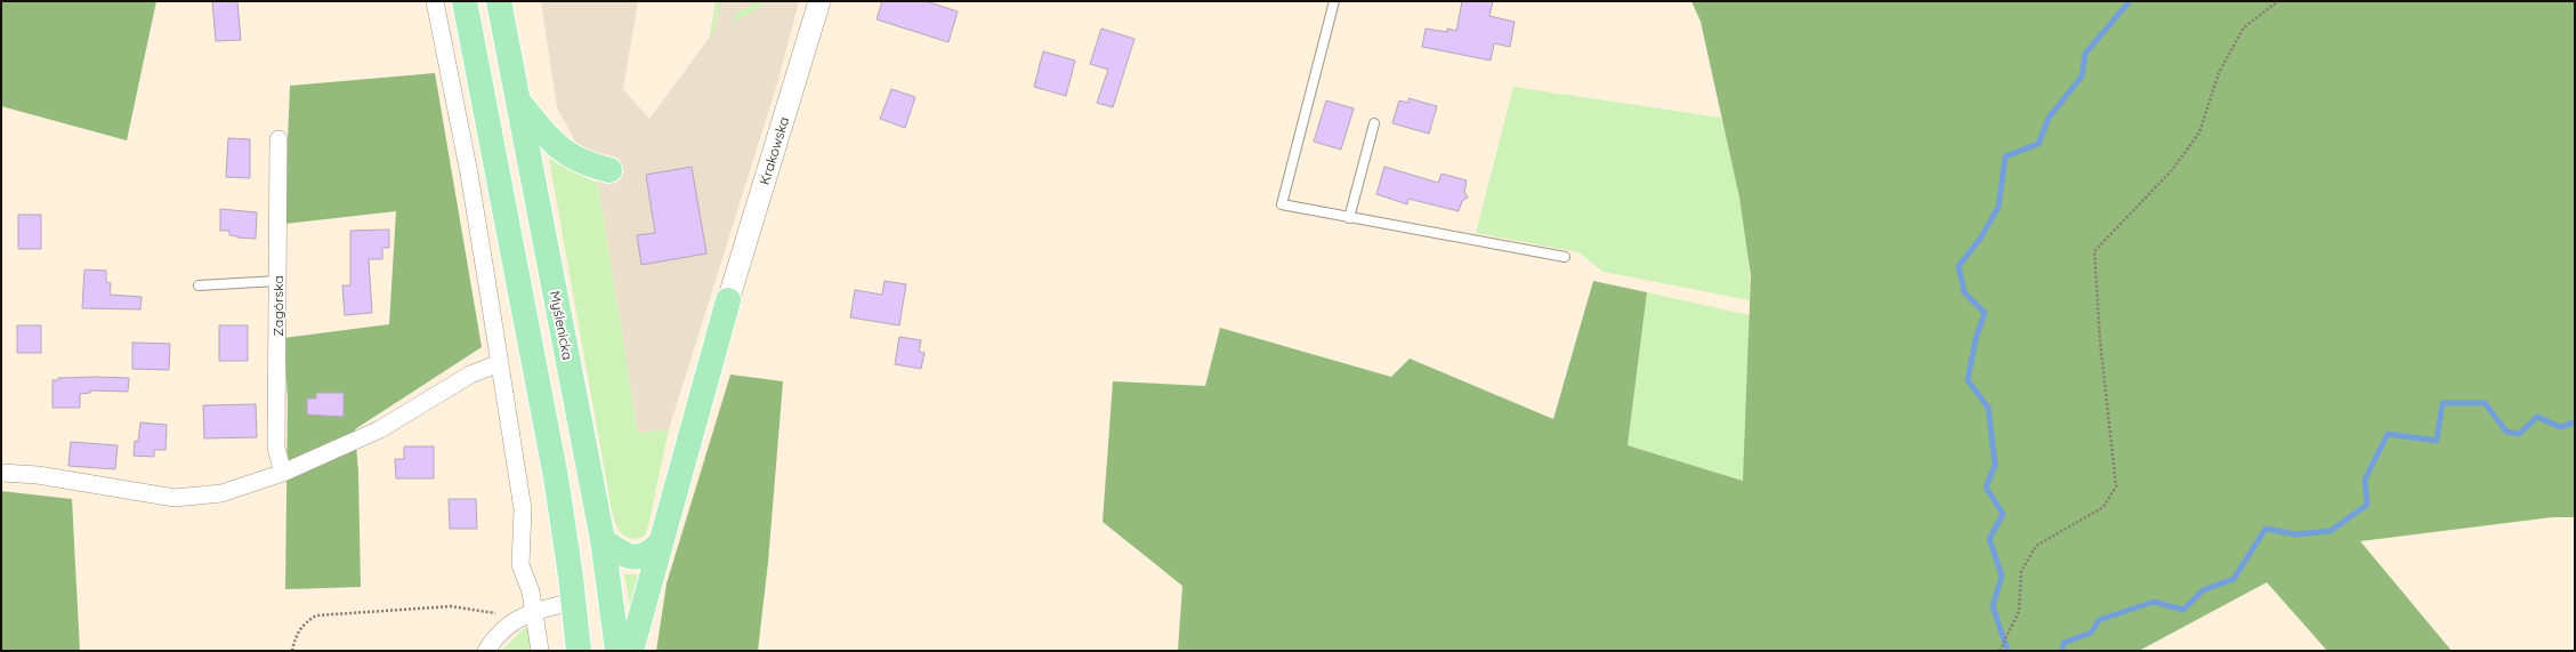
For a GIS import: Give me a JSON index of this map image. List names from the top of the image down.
{
  "streets": {
    "highway": ["Myślenicka"],
    "street": ["Krakowska", "Zagórska"]
  }
}
